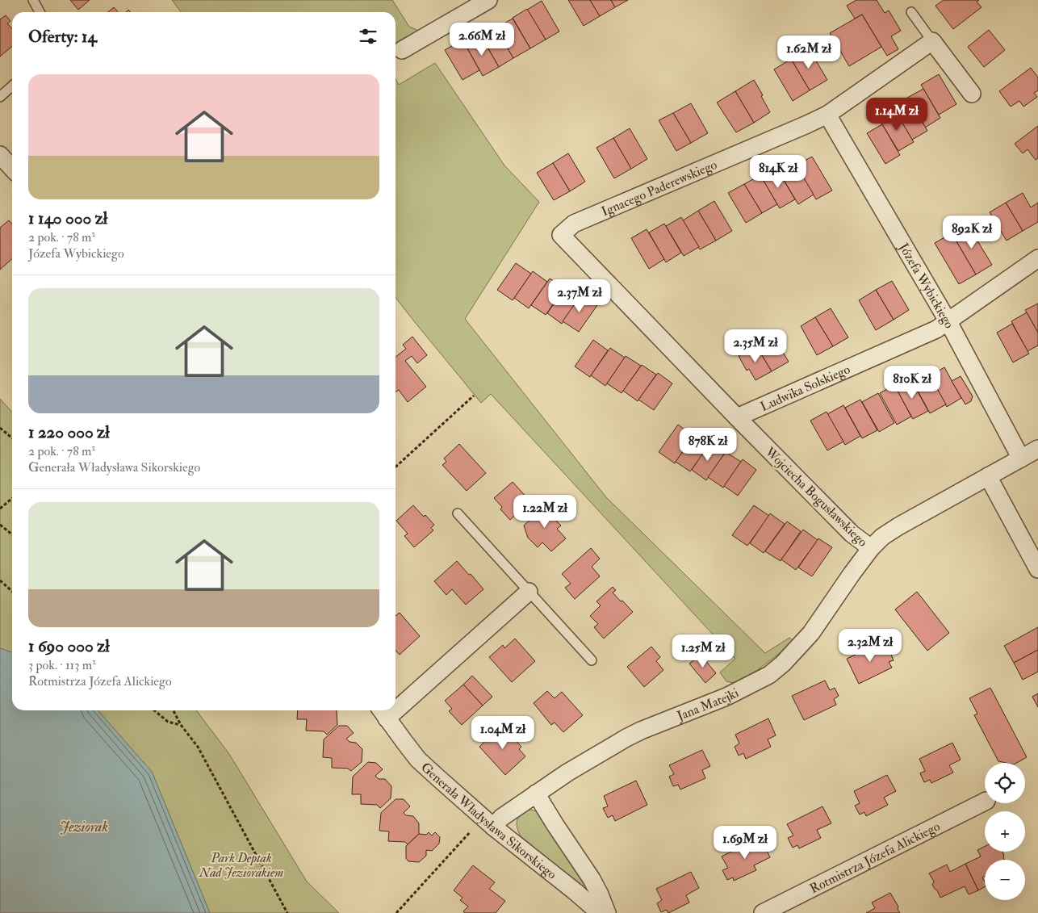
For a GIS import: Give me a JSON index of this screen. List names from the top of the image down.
{
  "streets": {
    "street": [
      "Ignacego Paderewskiego",
      "Józefa Wybickiego",
      "Ludwika Solskiego",
      "Wojciecha Bogusławskiego",
      "Jana Matejki",
      "Generała Władysława Sikorskiego",
      "Rotmistrza Józefa Alickiego"
    ]
  },
  "crossings": [
    ["Ignacego Paderewskiego", "Józefa Wybickiego"],
    ["Ignacego Paderewskiego", "Wojciecha Bogusławskiego"],
    ["Józefa Wybickiego", "Ludwika Solskiego"],
    ["Józefa Wybickiego", "Jana Matejki"],
    ["Ludwika Solskiego", "Wojciecha Bogusławskiego"],
    ["Wojciecha Bogusławskiego", "Jana Matejki"],
    ["Jana Matejki", "Generała Władysława Sikorskiego"]
  ],
  "water": ["Jeziorak"],
  "parks": ["Park Deptak Nad Jeziorakiem"],
  "page": {
    "heading": "Oferty: 14",
    "price": [
      "2.66M zł",
      "1.62M zł",
      "1.14M zł",
      "814K zł",
      "892K zł",
      "2.37M zł",
      "2.35M zł",
      "810K zł",
      "878K zł",
      "1.22M zł",
      "2.32M zł",
      "1.25M zł",
      "1.04M zł",
      "1.69M zł"
    ],
    "list": [
      {
        "name": "1 140 000 zł",
        "note": "2 pok. · 78 m² · Józefa Wybickiego"
      },
      {
        "name": "1 220 000 zł",
        "note": "2 pok. · 78 m² · Generała Władysława Sikorskiego"
      },
      {
        "name": "1 690 000 zł",
        "note": "3 pok. · 113 m² · Rotmistrza Józefa Alickiego"
      }
    ],
    "map_buttons": ["+", "−"]
  }
}
